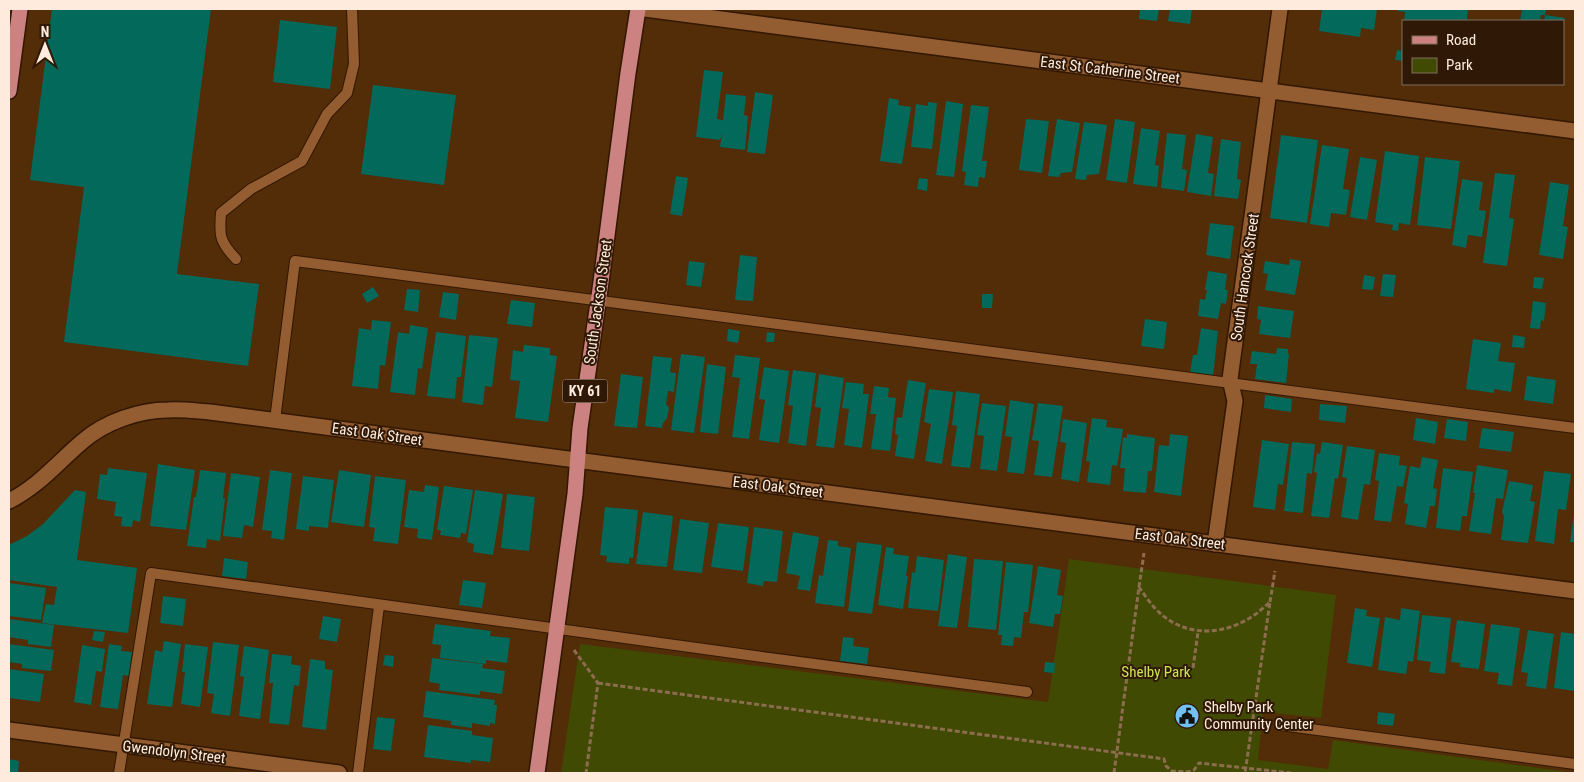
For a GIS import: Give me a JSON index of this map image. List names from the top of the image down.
{
  "streets": {
    "main road": ["South Jackson Street", "KY 61"],
    "street": [
      "East St Catherine Street",
      "South Hancock Street",
      "East Oak Street",
      "Gwendolyn Street"
    ]
  },
  "crossings": [
    ["East St Catherine Street", "South Hancock Street"],
    ["South Hancock Street", "East Oak Street"],
    ["South Jackson Street", "East Oak Street"]
  ],
  "parks": ["Shelby Park"],
  "places": {
    "public building": ["Shelby Park Community Center"]
  },
  "legend": ["Road", "Park"],
  "north": "top"
}
